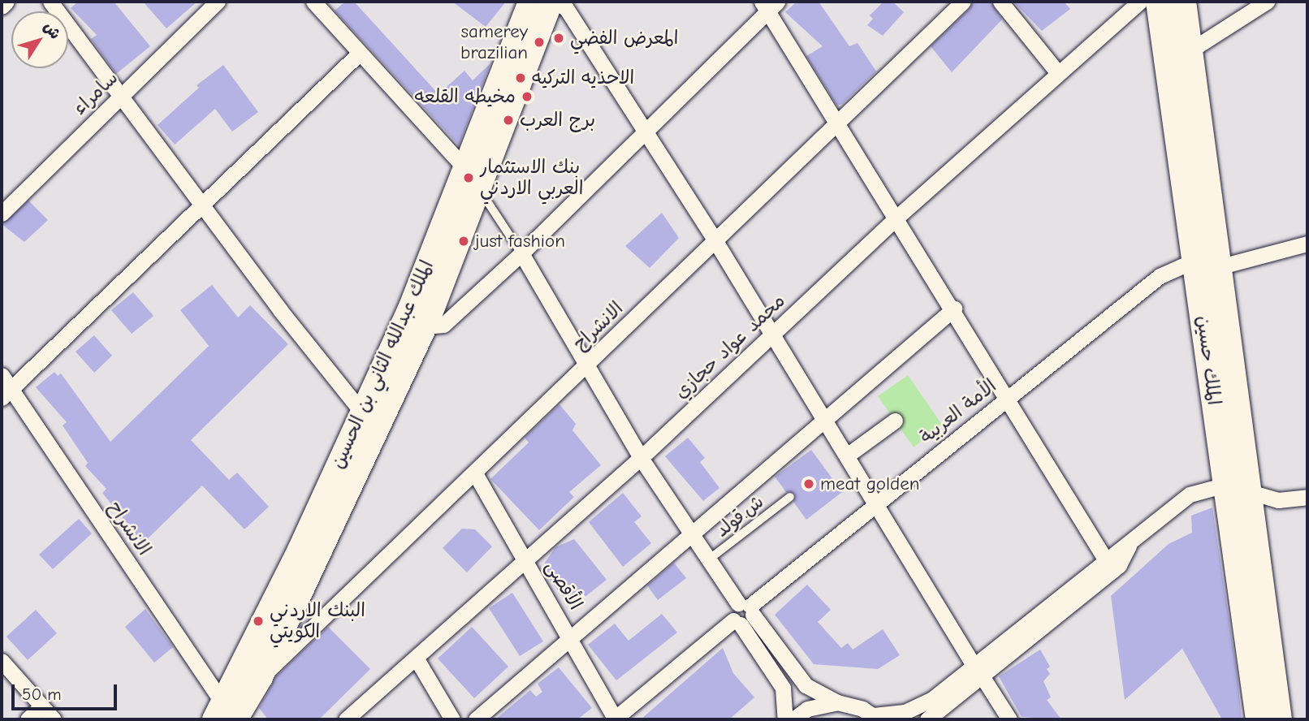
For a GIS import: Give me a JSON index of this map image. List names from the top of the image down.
{
  "streets": {
    "highway": ["الملك حسين"],
    "main road": ["الملك عبدالله الثاني بن الحسين"],
    "street": [
      "سامراء",
      "الانشراح",
      "محمد عواد حجازي",
      "الأمة العربية",
      "الأقصى"
    ],
    "lane": ["ش.قولد"]
  },
  "crossings": [
    ["الانشراح", "الملك عبدالله الثاني بن الحسين"],
    ["الانشراح", "الأقصى"],
    ["محمد عواد حجازي", "الأقصى"],
    ["الملك حسين", "الأمة العربية"],
    ["الأمة العربية", "الأقصى"]
  ],
  "places": [
    "المعرض الفضي",
    "samerey brazilian",
    "الاحذيه التركيه",
    "مخيطه القلعه",
    "برج العرب",
    "بنك الاستثمار العربي الاردني",
    "just fashion",
    "meat golden",
    "البنك الاردني الكويتي"
  ],
  "scale_bar": "50 m",
  "north": "top right"
}
